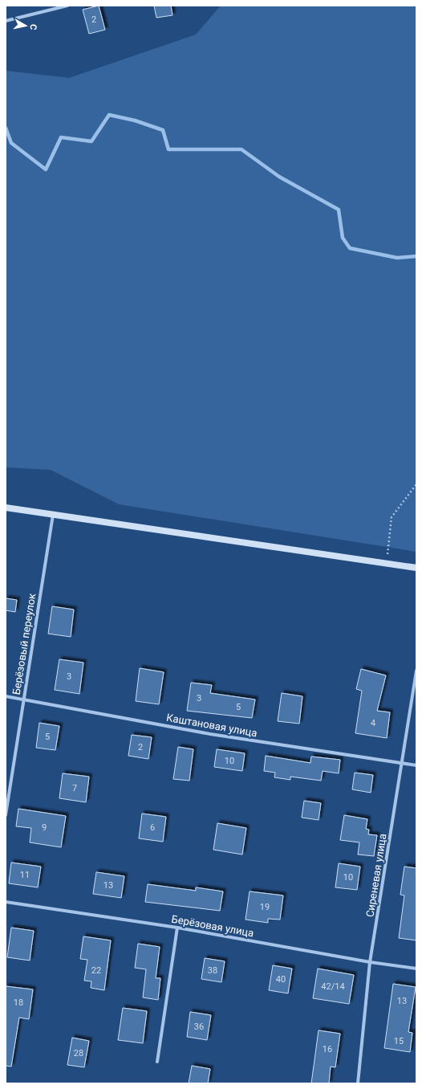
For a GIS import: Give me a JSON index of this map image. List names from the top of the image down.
{
  "streets": {
    "street": [
      "Берёзовый переулок",
      "Каштановая улица",
      "Сиреневая улица",
      "Берёзовая улица"
    ]
  },
  "crossings": [
    ["Берёзовый переулок", "Каштановая улица"],
    ["Каштановая улица", "Сиреневая улица"],
    ["Сиреневая улица", "Берёзовая улица"]
  ],
  "house_numbers": [
    "2",
    "3",
    "3",
    "5",
    "4",
    "5",
    "2",
    "10",
    "7",
    "9",
    "6",
    "11",
    "10",
    "13",
    "19",
    "22",
    "38",
    "40",
    "42/14",
    "13",
    "18",
    "36",
    "15",
    "16",
    "28"
  ],
  "north": "right"
}
